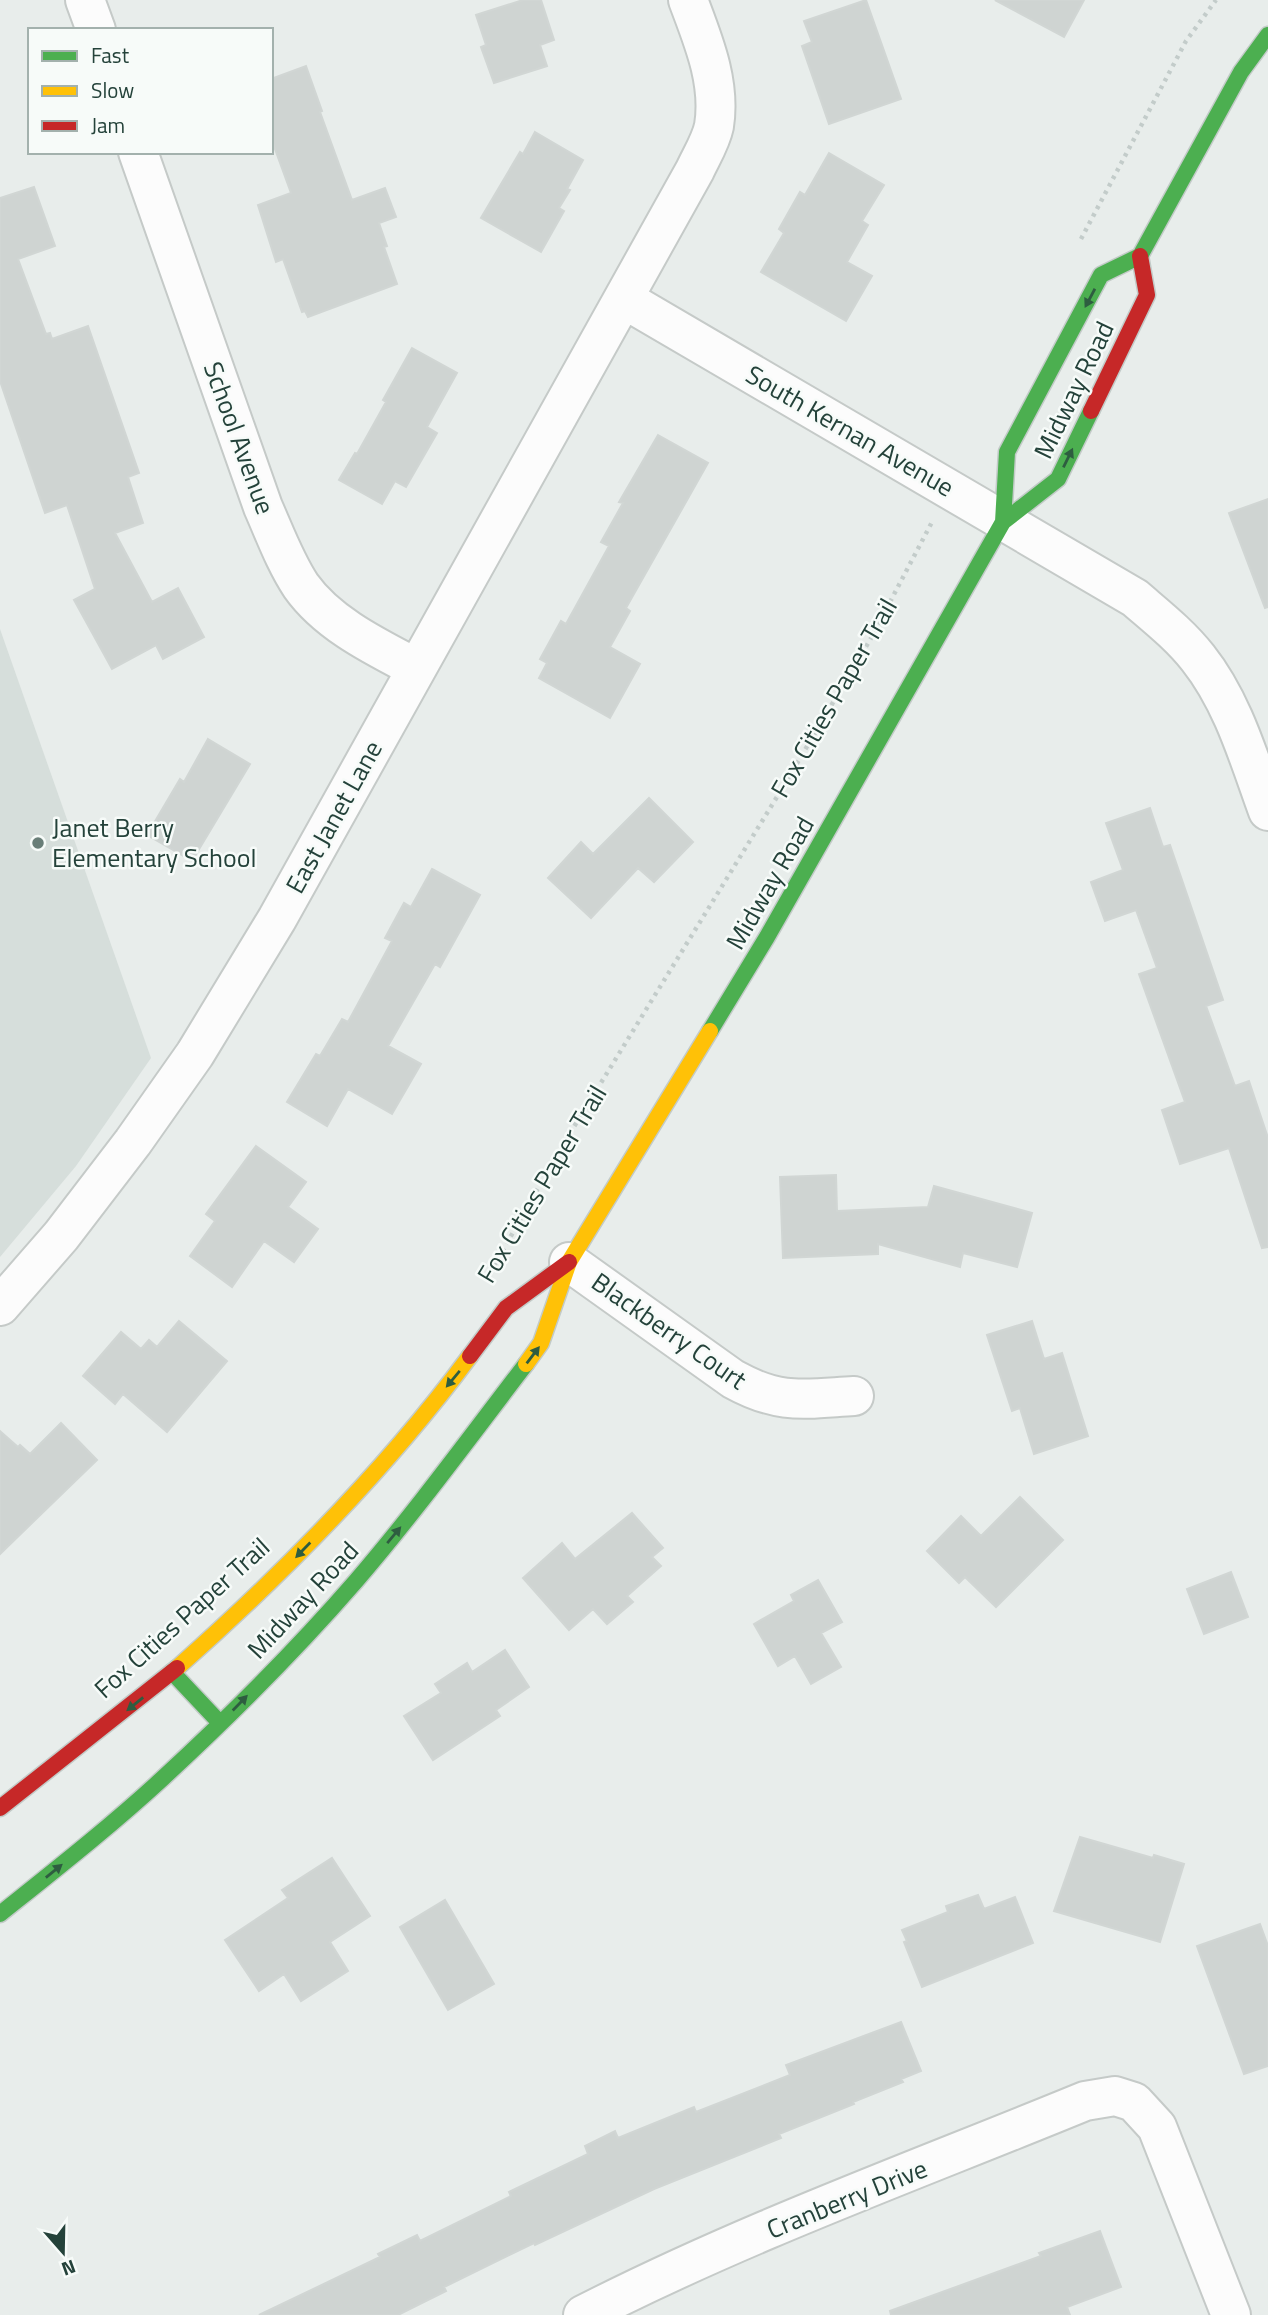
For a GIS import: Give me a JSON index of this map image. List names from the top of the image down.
{
  "streets": {
    "main road": ["Midway Road"],
    "street": [
      "South Kernan Avenue",
      "School Avenue",
      "East Janet Lane",
      "Blackberry Court",
      "Cranberry Drive"
    ],
    "path": ["Fox Cities Paper Trail"]
  },
  "crossings": [
    ["Midway Road", "South Kernan Avenue"],
    ["Midway Road", "Blackberry Court"],
    ["South Kernan Avenue", "Fox Cities Paper Trail"],
    ["South Kernan Avenue", "East Janet Lane"],
    ["School Avenue", "East Janet Lane"]
  ],
  "places": ["Janet Berry Elementary School"],
  "legend": ["Fast", "Slow", "Jam"],
  "north": "bottom"
}
